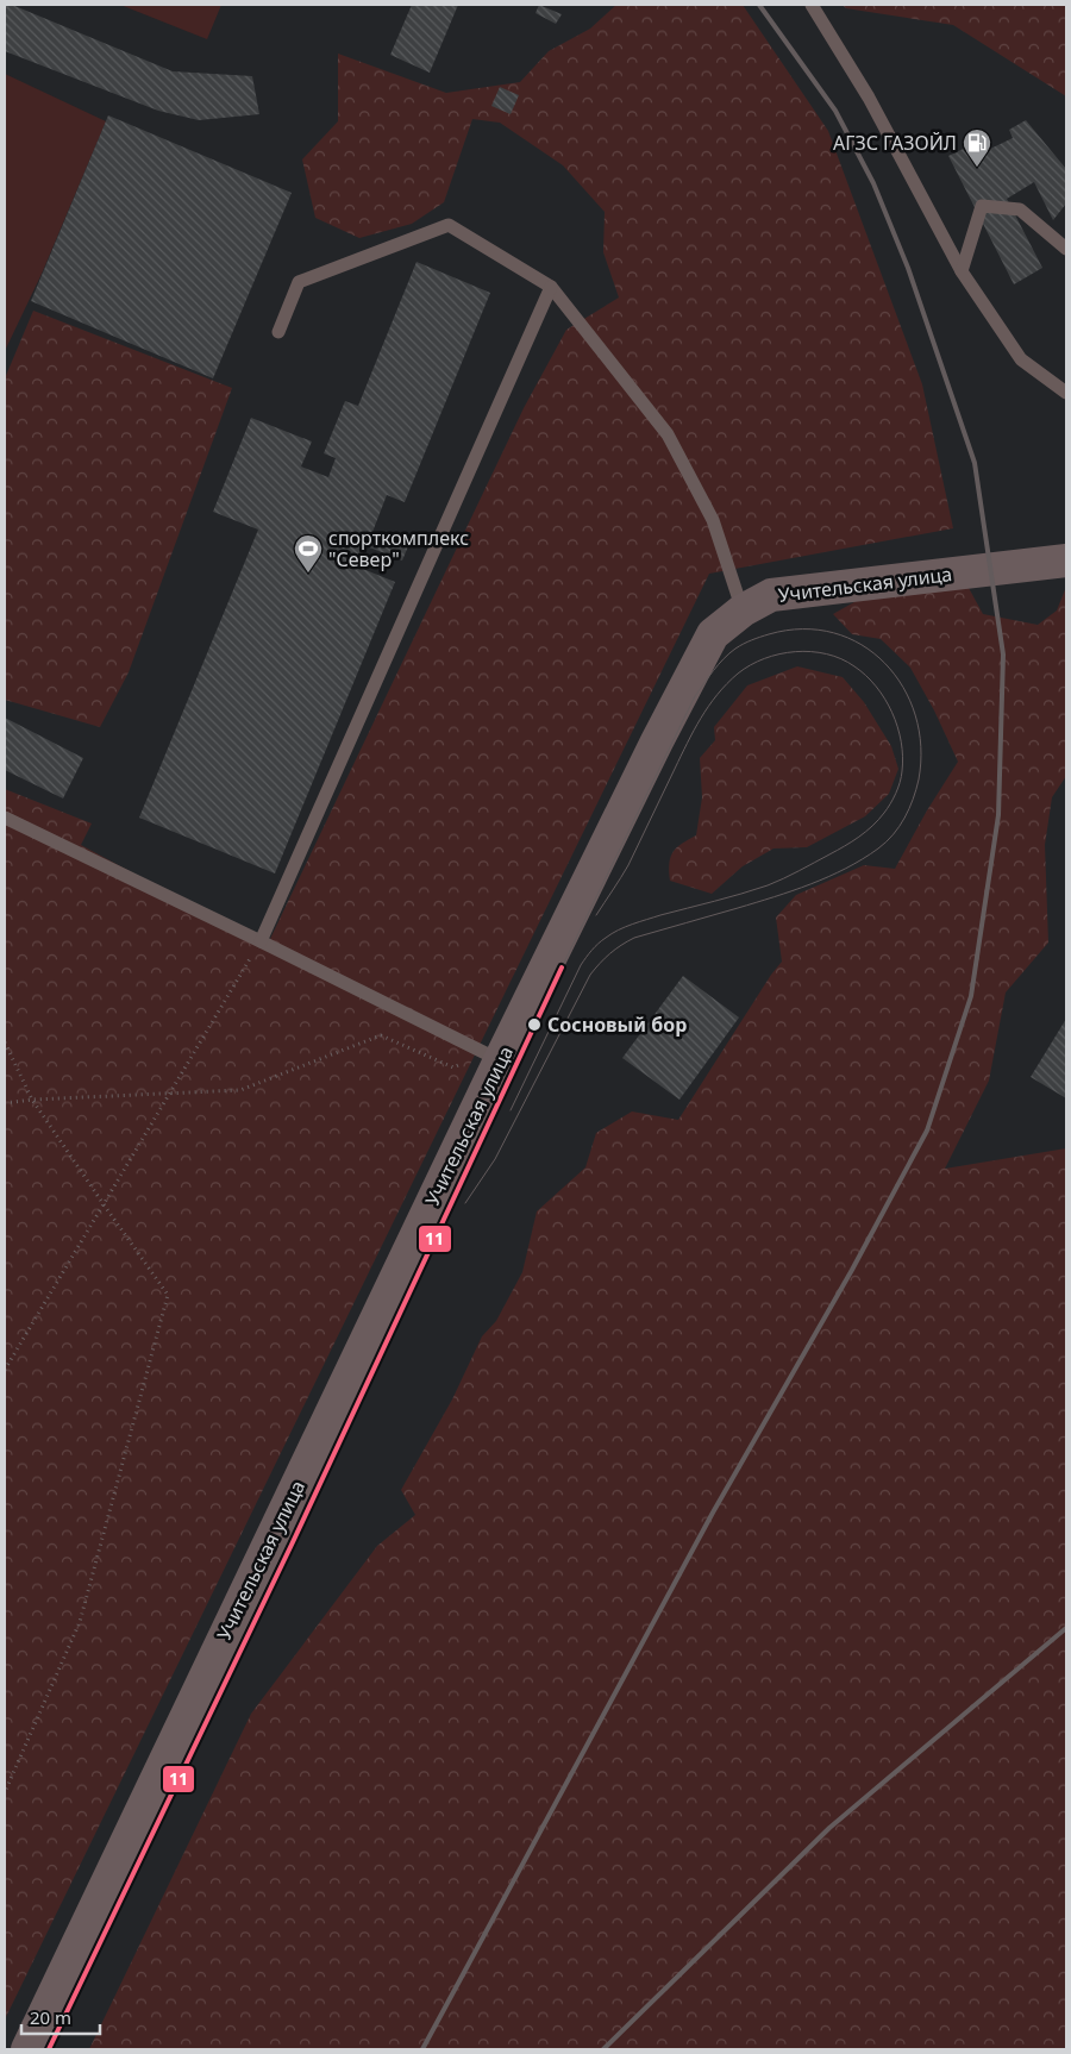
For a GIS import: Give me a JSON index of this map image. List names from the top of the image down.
{
  "streets": {
    "main road": ["Учительская улица"]
  },
  "places": {
    "fuel station": ["АГЗС ГАЗОЙЛ"],
    "sports": ["спорткомплекс \"Север\""],
    "other": ["Сосновый бор"]
  },
  "lines": ["transit line 11"],
  "scale_bar": "20 m"
}
